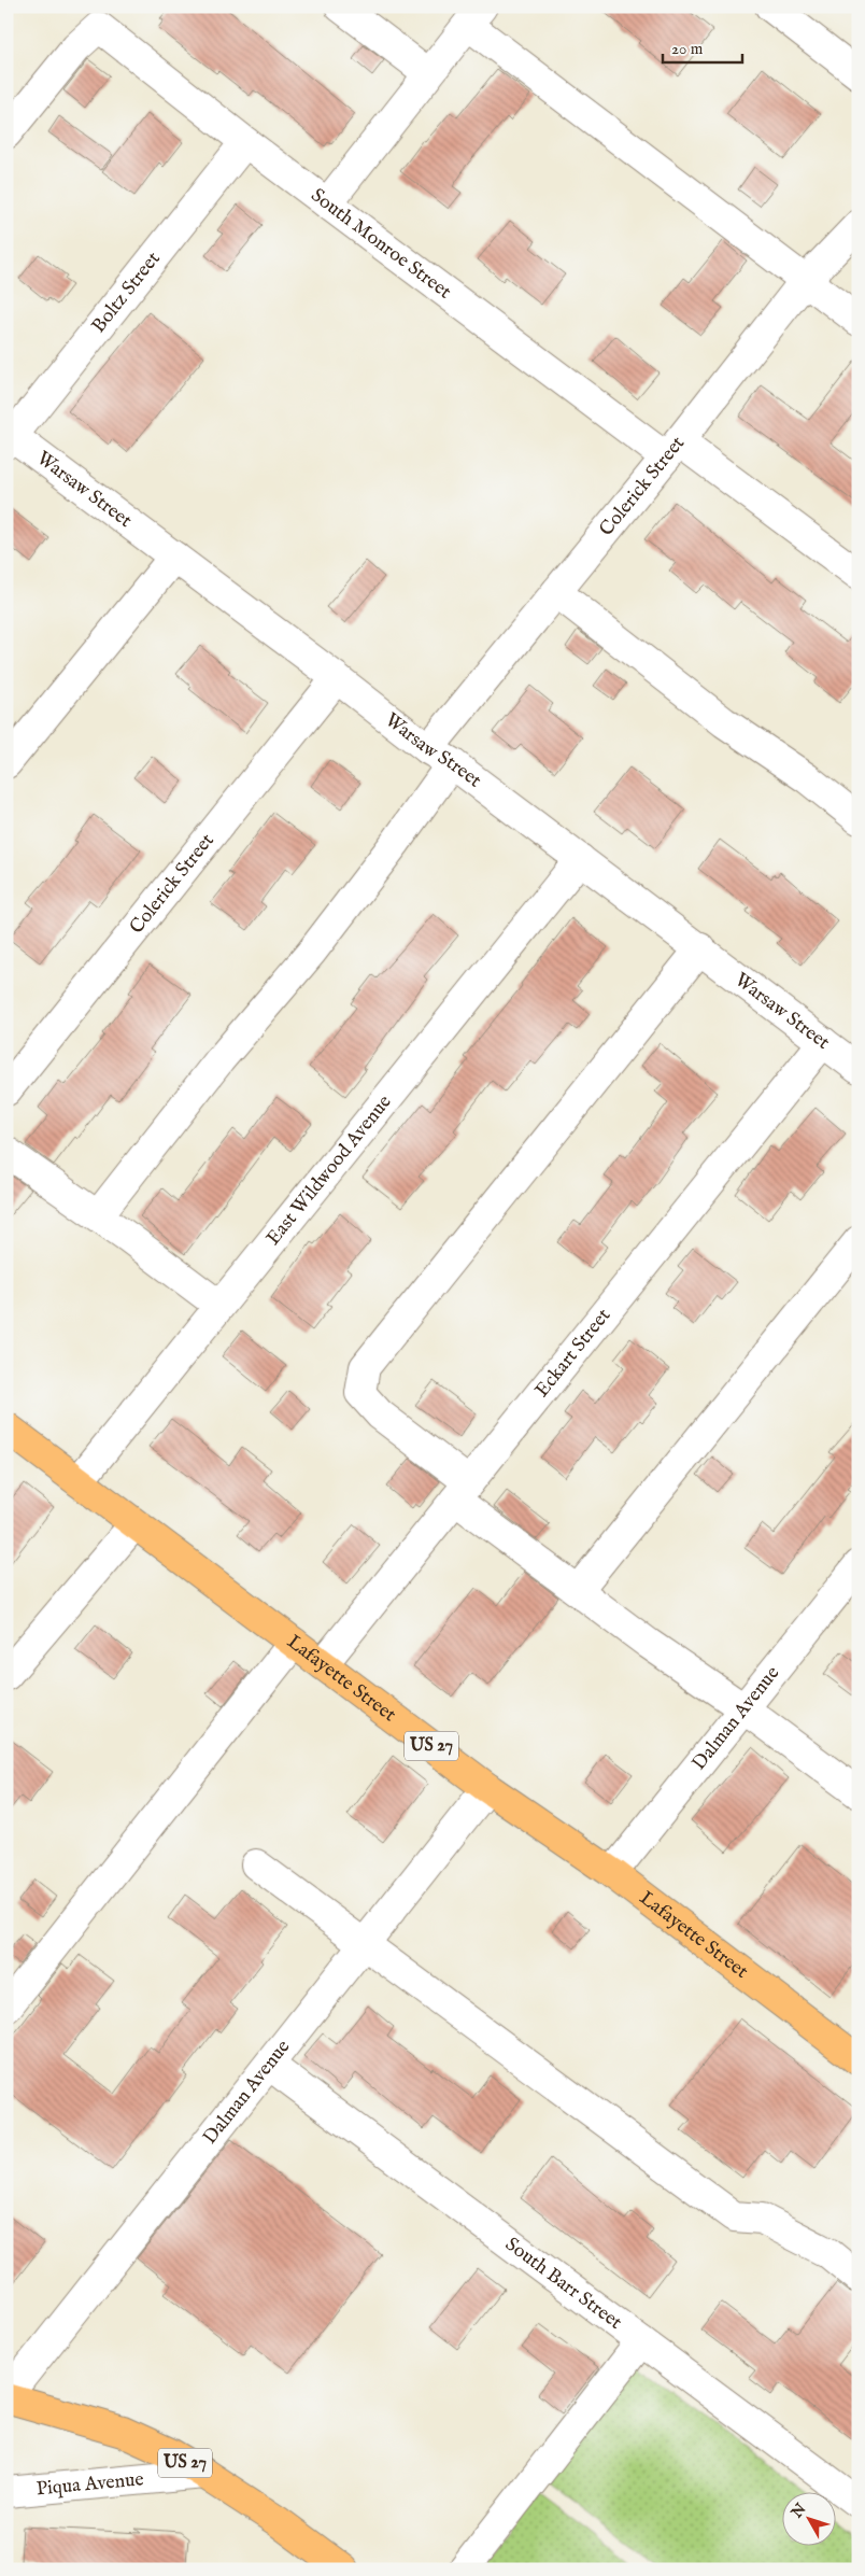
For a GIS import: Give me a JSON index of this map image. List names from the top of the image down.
{
  "streets": {
    "highway": ["Lafayette Street", "US 27"],
    "street": [
      "South Monroe Street",
      "Boltz Street",
      "Colerick Street",
      "Warsaw Street",
      "East Wildwood Avenue",
      "Eckart Street",
      "Dalman Avenue",
      "South Barr Street",
      "Piqua Avenue"
    ]
  },
  "crossings": [
    ["South Monroe Street", "Boltz Street"],
    ["South Monroe Street", "Colerick Street"],
    ["Boltz Street", "Warsaw Street"],
    ["Colerick Street", "Warsaw Street"],
    ["Warsaw Street", "East Wildwood Avenue"],
    ["Warsaw Street", "Eckart Street"],
    ["East Wildwood Avenue", "Lafayette Street"],
    ["Eckart Street", "Lafayette Street"],
    ["Lafayette Street", "Dalman Avenue"],
    ["Dalman Avenue", "US 27"],
    ["Dalman Avenue", "South Barr Street"],
    ["US 27", "Piqua Avenue"]
  ],
  "scale_bar": "20 m",
  "north": "top left"
}
